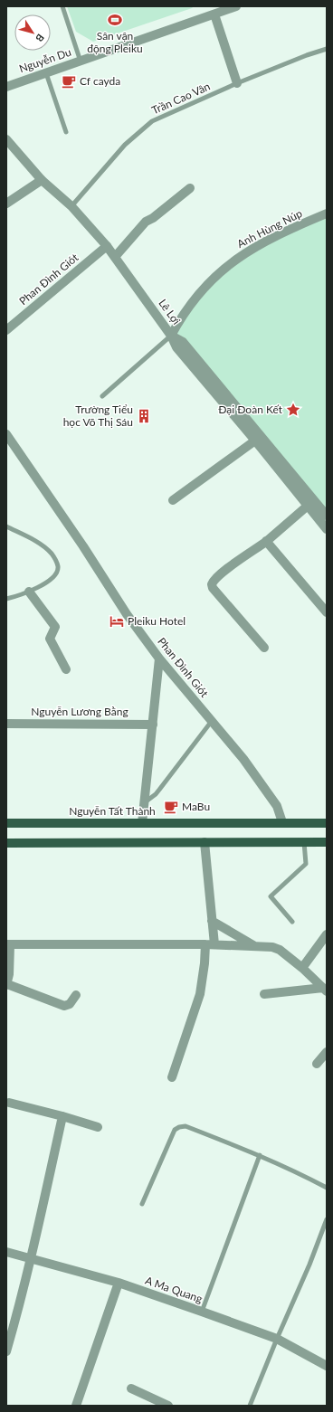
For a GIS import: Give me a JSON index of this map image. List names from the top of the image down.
{
  "streets": {
    "main road": ["Nguyễn Tất Thành"],
    "street": [
      "Nguyễn Du",
      "Anh Hùng Núp",
      "Phan Đình Giót",
      "Lê Lợi",
      "Nguyễn Lương Bằng",
      "A Ma Quang"
    ],
    "lane": ["Trần Cao Vân"]
  },
  "crossings": [
    ["Trần Cao Vân", "Lê Lợi"],
    ["Anh Hùng Núp", "Lê Lợi"],
    ["Phan Đình Giót", "Lê Lợi"],
    ["Phan Đình Giót", "Nguyễn Tất Thành"]
  ],
  "places": {
    "sports": ["Sân vận động Pleiku"],
    "cafe": ["Cf cayda", "MaBu"],
    "place": ["Đại Đoàn Kết"],
    "building": ["Trường Tiểu học Võ Thị Sáu"],
    "hotel": ["Pleiku Hotel"]
  },
  "north": "bottom right"
}
